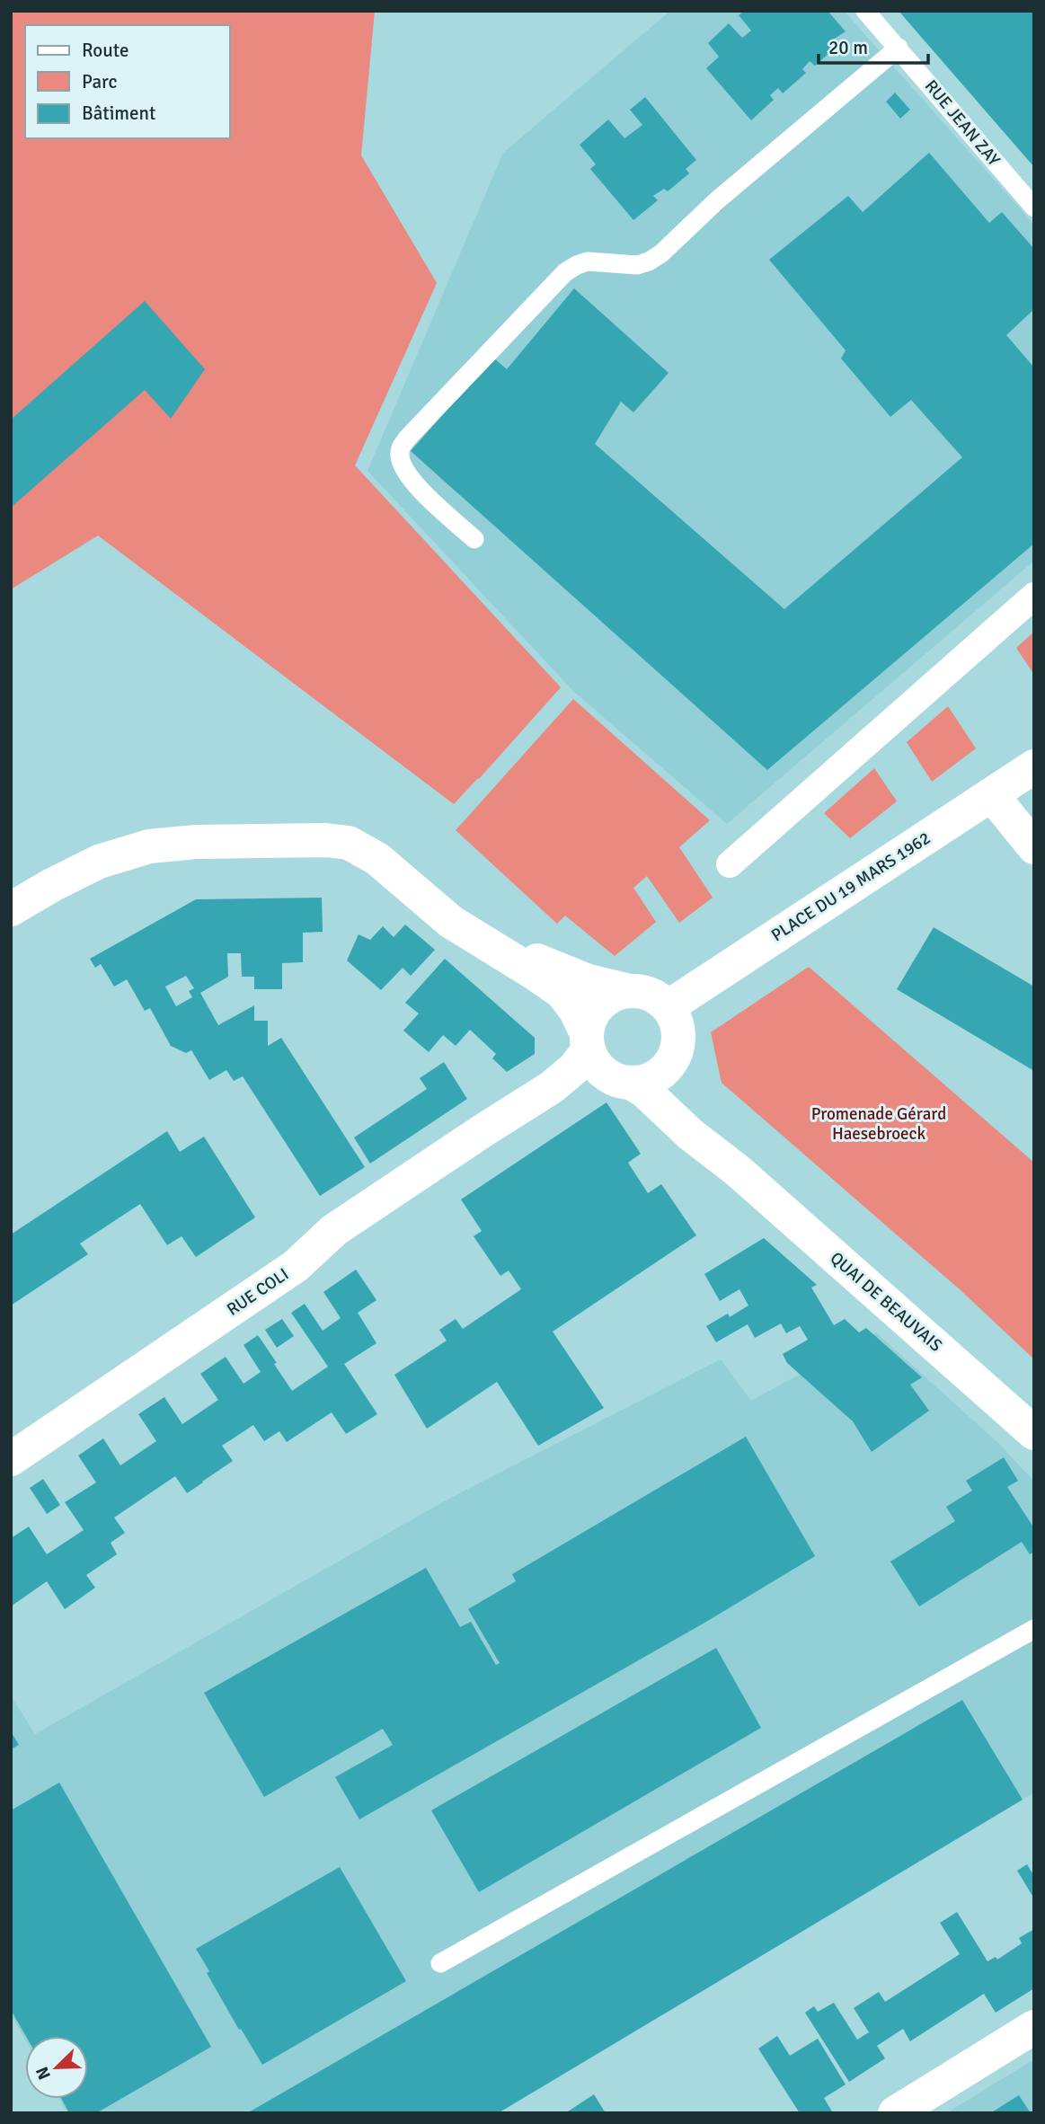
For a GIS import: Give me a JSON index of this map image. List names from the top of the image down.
{
  "streets": {
    "street": ["PLACE DU 19 MARS 1962", "RUE COLI", "QUAI DE BEAUVAIS"],
    "lane": ["RUE JEAN ZAY"]
  },
  "crossings": [
    ["PLACE DU 19 MARS 1962", "RUE COLI"],
    ["PLACE DU 19 MARS 1962", "QUAI DE BEAUVAIS"],
    ["RUE COLI", "QUAI DE BEAUVAIS"]
  ],
  "parks": ["Promenade Gérard Haesebroeck"],
  "legend": ["Route", "Parc", "Bâtiment"],
  "scale_bar": "20 m",
  "north": "bottom left"
}
